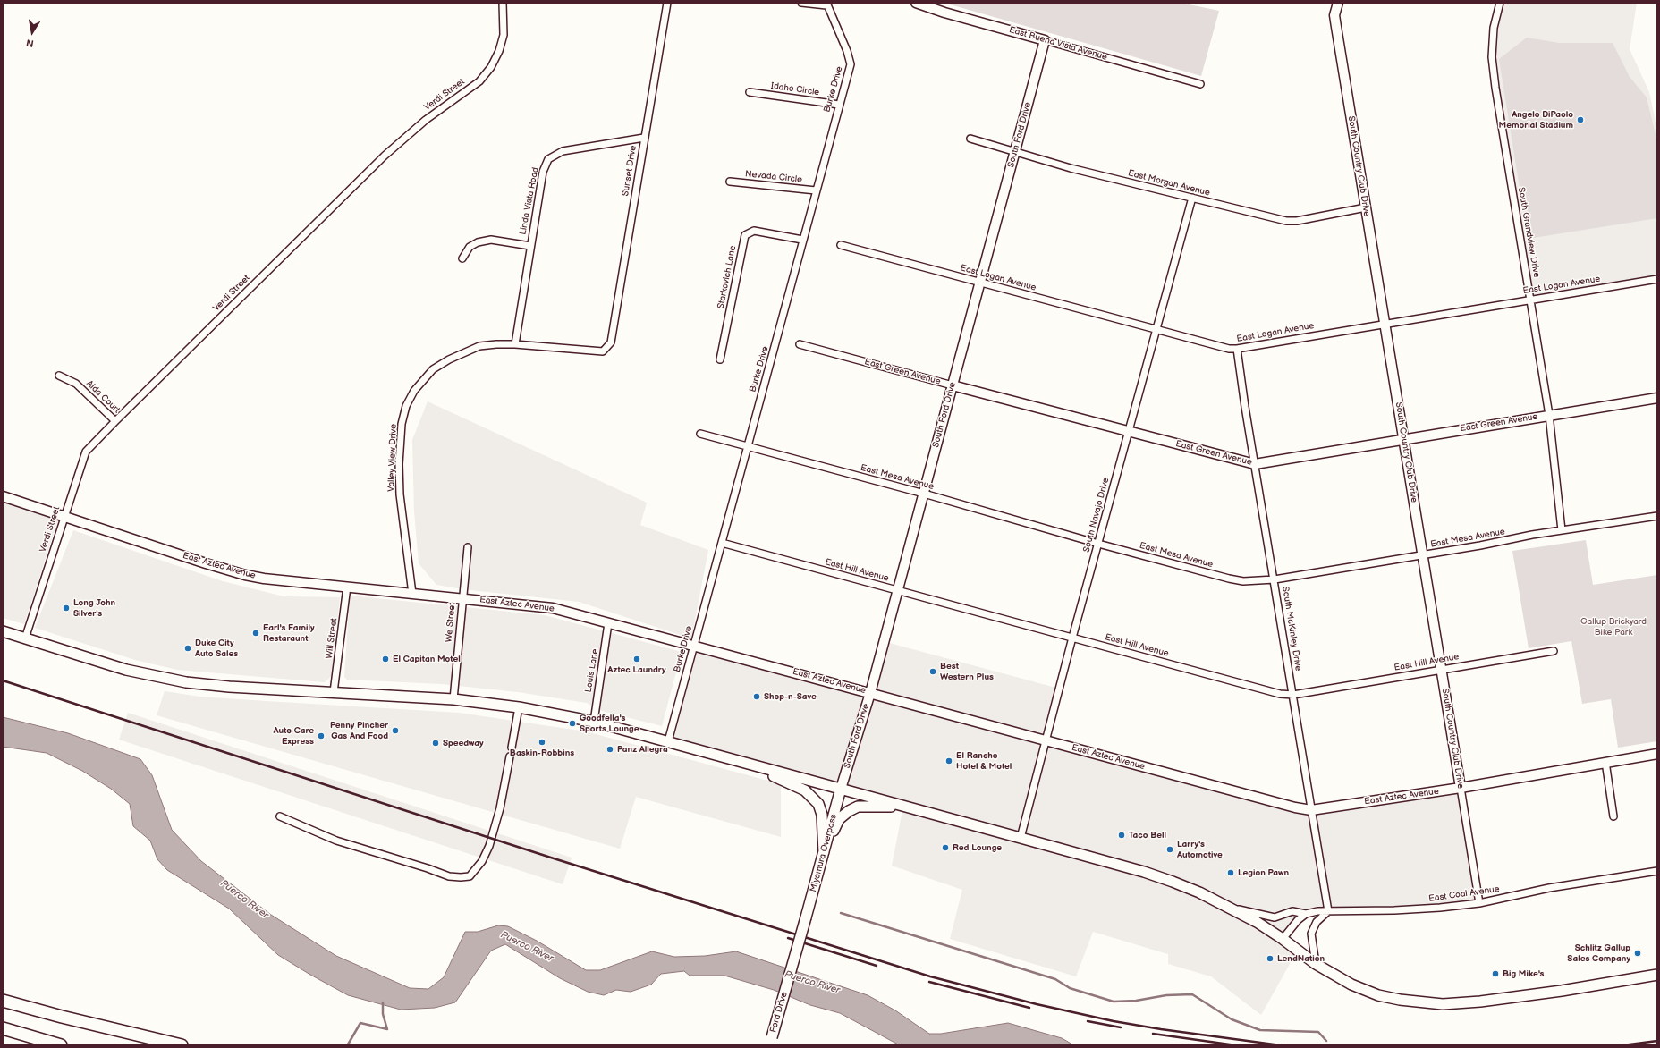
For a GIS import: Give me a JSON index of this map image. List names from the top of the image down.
{
  "streets": {
    "main road": [
      "East Buena Vista Avenue",
      "South Ford Drive",
      "South Country Club Drive",
      "East Green Avenue",
      "East Aztec Avenue",
      "Miyamura Overpass",
      "Ford Drive"
    ],
    "street": [
      "Idaho Circle",
      "Burke Drive",
      "Verdi Street",
      "Sunset Drive",
      "Nevada Circle",
      "East Morgan Avenue",
      "Linda Vista Road",
      "South Grandview Drive",
      "Starkovich Lane",
      "East Logan Avenue",
      "Aida Court",
      "Valley View Drive",
      "East Mesa Avenue",
      "South Navajo Drive",
      "East Hill Avenue",
      "We Street",
      "South McKinley Drive",
      "Will Street",
      "Louis Lane",
      "East Coal Avenue"
    ]
  },
  "crossings": [
    ["East Buena Vista Avenue", "South Ford Drive"],
    ["Idaho Circle", "Burke Drive"],
    ["Burke Drive", "Nevada Circle"],
    ["Burke Drive", "Starkovich Lane"],
    ["Burke Drive", "East Mesa Avenue"],
    ["Burke Drive", "East Aztec Avenue"],
    ["Burke Drive", "East Hill Avenue"],
    ["Verdi Street", "Aida Court"],
    ["Verdi Street", "East Aztec Avenue"],
    ["South Ford Drive", "East Morgan Avenue"],
    ["South Ford Drive", "East Logan Avenue"],
    ["South Ford Drive", "East Green Avenue"],
    ["South Ford Drive", "East Mesa Avenue"],
    ["South Ford Drive", "East Aztec Avenue"],
    ["South Ford Drive", "East Hill Avenue"],
    ["South Ford Drive", "Miyamura Overpass"],
    ["South Country Club Drive", "East Morgan Avenue"],
    ["South Country Club Drive", "East Logan Avenue"],
    ["South Country Club Drive", "East Green Avenue"],
    ["South Country Club Drive", "East Mesa Avenue"],
    ["South Country Club Drive", "East Aztec Avenue"],
    ["South Country Club Drive", "East Hill Avenue"],
    ["South Country Club Drive", "East Coal Avenue"],
    ["Sunset Drive", "Linda Vista Road"],
    ["Sunset Drive", "Valley View Drive"],
    ["East Morgan Avenue", "South Navajo Drive"],
    ["Linda Vista Road", "Valley View Drive"],
    ["South Grandview Drive", "East Logan Avenue"],
    ["South Grandview Drive", "East Green Avenue"],
    ["South Grandview Drive", "East Mesa Avenue"],
    ["East Logan Avenue", "South Navajo Drive"],
    ["East Logan Avenue", "South McKinley Drive"],
    ["East Green Avenue", "South Navajo Drive"],
    ["East Green Avenue", "South McKinley Drive"],
    ["Valley View Drive", "East Aztec Avenue"],
    ["East Mesa Avenue", "South Navajo Drive"],
    ["East Mesa Avenue", "South McKinley Drive"],
    ["South Navajo Drive", "East Aztec Avenue"],
    ["South Navajo Drive", "East Hill Avenue"],
    ["East Aztec Avenue", "We Street"],
    ["East Aztec Avenue", "South McKinley Drive"],
    ["East Aztec Avenue", "Will Street"],
    ["East Aztec Avenue", "Louis Lane"],
    ["East Hill Avenue", "South McKinley Drive"],
    ["South McKinley Drive", "East Coal Avenue"],
    ["Miyamura Overpass", "Ford Drive"]
  ],
  "water": ["Puerco River"],
  "parks": ["Gallup Brickyard Bike Park"],
  "places": [
    "Angelo DiPaolo Memorial Stadium",
    "Long John Silver's",
    "Earl's Family Restaraunt",
    "Duke City Auto Sales",
    "El Capitan Motel",
    "Aztec Laundry",
    "Best Western Plus",
    "Shop-n-Save",
    "Goodfella's Sports Lounge",
    "Penny Pincher Gas And Food",
    "Auto Care Express",
    "Baskin-Robbins",
    "Speedway",
    "Panz Allegra",
    "El Rancho Hotel & Motel",
    "Taco Bell",
    "Red Lounge",
    "Larry's Automotive",
    "Legion Pawn",
    "Schlitz Gallup Sales Company",
    "LendNation",
    "Big Mike's"
  ],
  "north": "bottom"
}
